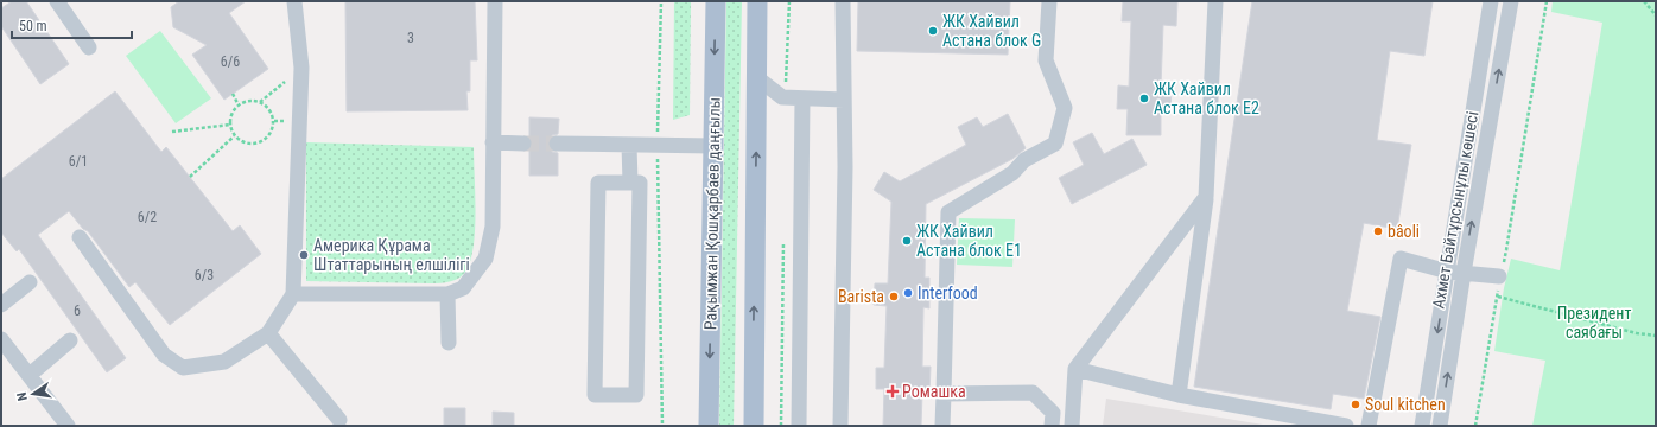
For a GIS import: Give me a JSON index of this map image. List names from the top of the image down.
{
  "streets": {
    "main road": ["Рақымжан Қошқарбаев даңғылы"],
    "street": ["Ахмет Байтұрсынұлы көшесі"]
  },
  "parks": ["Президент саябағы"],
  "places": {
    "other": [
      "ЖК Хайвил Астана блок G",
      "ЖК Хайвил Астана блок E2",
      "bâoli",
      "ЖК Хайвил Астана блок E1",
      "Америка Құрама Штаттарының елшілігі",
      "Interfood",
      "Barista",
      "Soul kitchen"
    ],
    "health": ["Ромашка"]
  },
  "house_numbers": [
    "3",
    "6/6",
    "6/1",
    "6/2",
    "6/3",
    "6"
  ],
  "scale_bar": "50 m",
  "north": "left"
}
